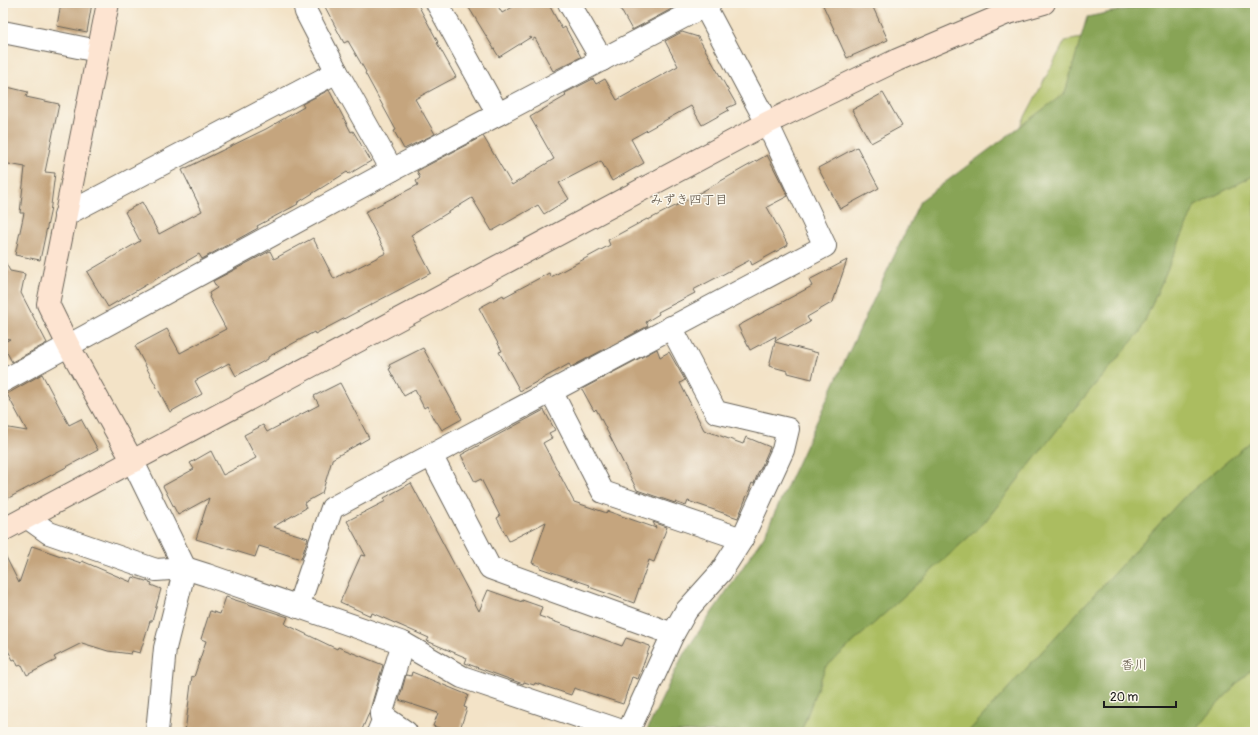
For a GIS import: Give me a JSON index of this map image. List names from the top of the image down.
{
  "districts": ["みずき四丁目", "香川"],
  "scale_bar": "20 m"
}
